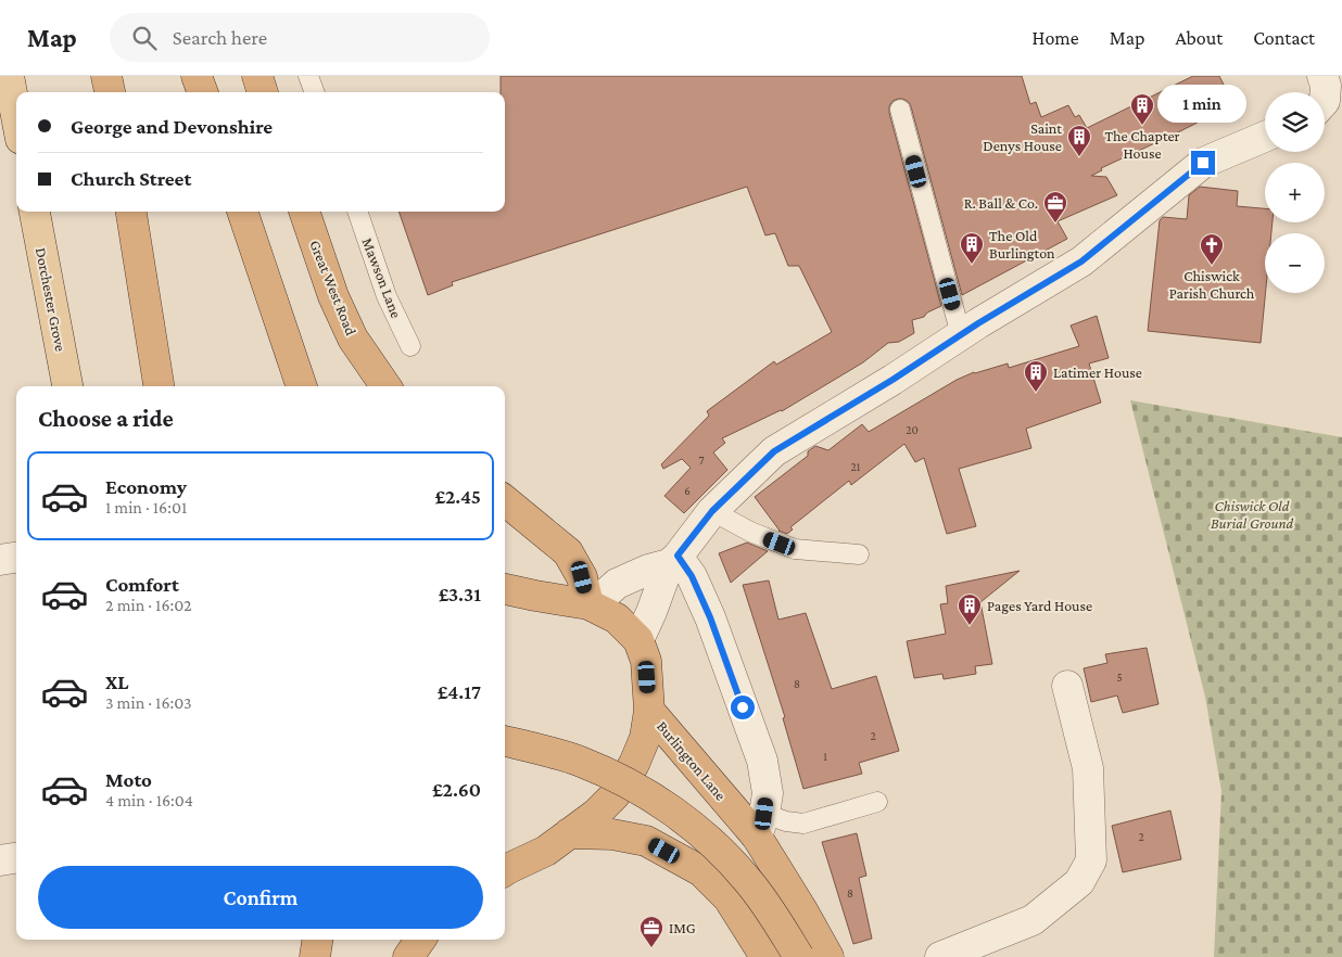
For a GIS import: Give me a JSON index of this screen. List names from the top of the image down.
{
  "streets": {
    "highway": ["Great West Road", "Burlington Lane"],
    "main road": ["Dorchester Grove"],
    "lane": ["Mawson Lane"]
  },
  "parks": ["Chiswick Old Burial Ground"],
  "places": {
    "building": [
      "The Chapter House",
      "Saint Denys House",
      "The Old Burlington",
      "Latimer House",
      "Pages Yard House"
    ],
    "office": ["R. Ball & Co.", "IMG"],
    "church": ["Chiswick Parish Church"]
  },
  "house_numbers": [
    "20",
    "7",
    "21",
    "6",
    "5",
    "8",
    "2",
    "1",
    "2",
    "8"
  ],
  "page": {
    "header": "Map",
    "search": "Search here",
    "nav": [
      "Home",
      "Map",
      "About",
      "Contact"
    ],
    "bubble": "1 min",
    "map_buttons": ["+", "−"],
    "banner": ["George and Devonshire", "Church Street"],
    "heading": "Choose a ride",
    "list": [
      {
        "name": "Economy",
        "note": "1 min · 16:01",
        "value": "£2.45"
      },
      {
        "name": "Comfort",
        "note": "2 min · 16:02",
        "value": "£3.31"
      },
      {
        "name": "XL",
        "note": "3 min · 16:03",
        "value": "£4.17"
      },
      {
        "name": "Moto",
        "note": "4 min · 16:04",
        "value": "£2.60"
      }
    ],
    "buttons": "Confirm"
  }
}
